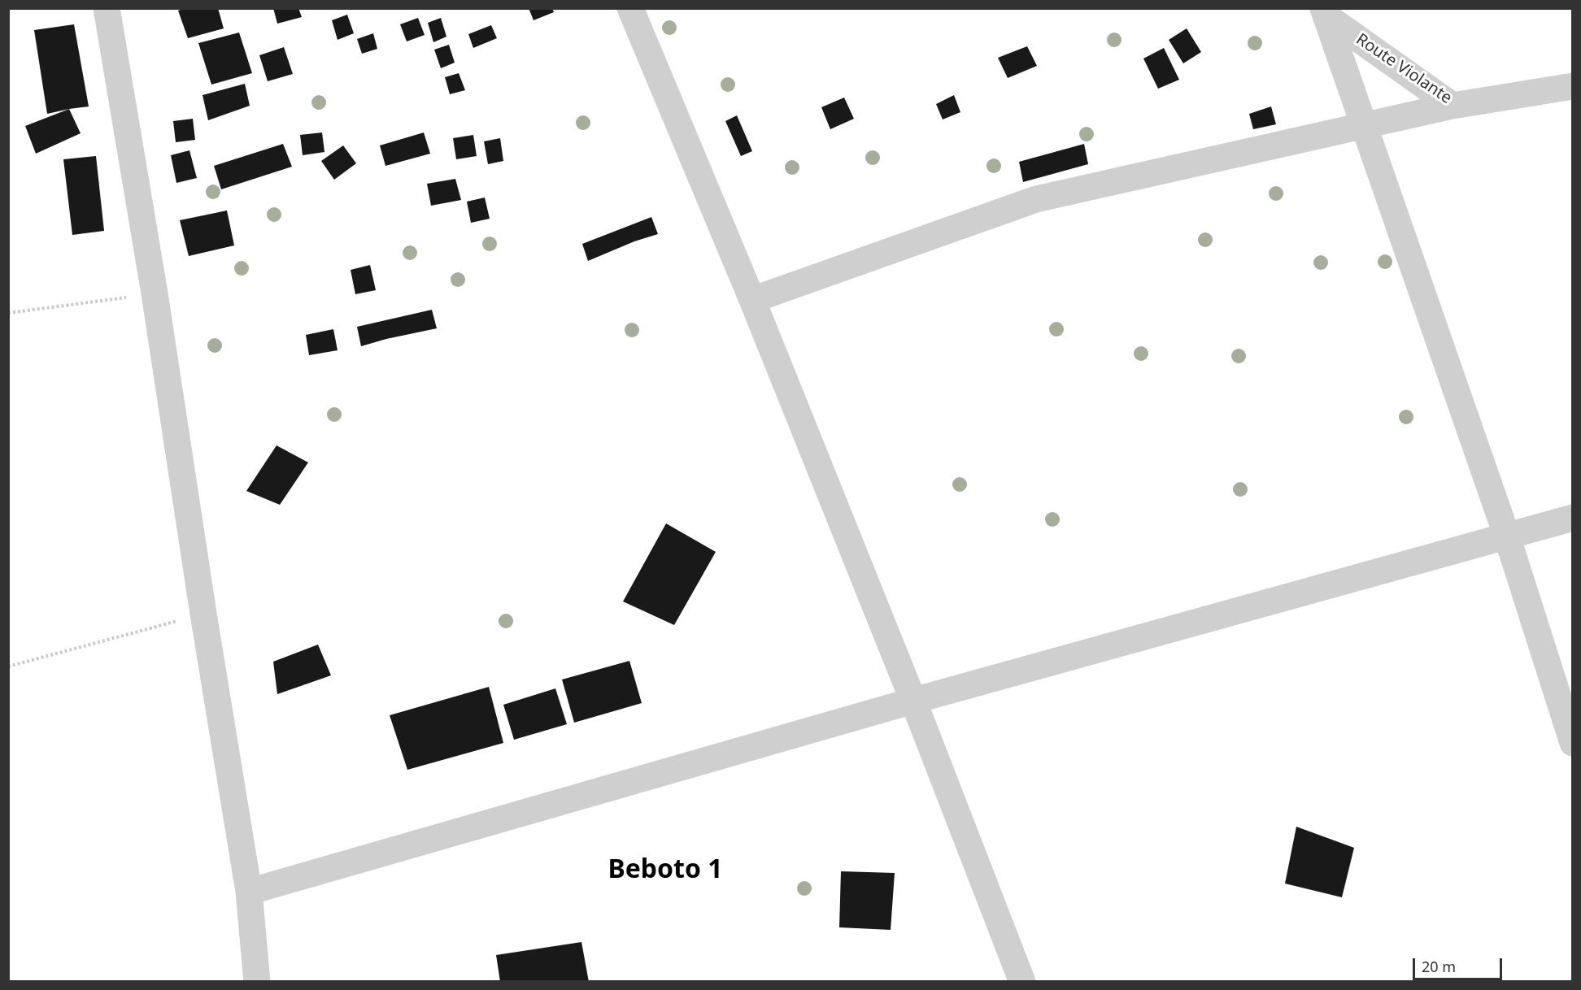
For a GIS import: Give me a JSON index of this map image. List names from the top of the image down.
{
  "streets": {
    "street": ["Route Violante"]
  },
  "districts": ["Beboto 1"],
  "scale_bar": "20 m"
}
